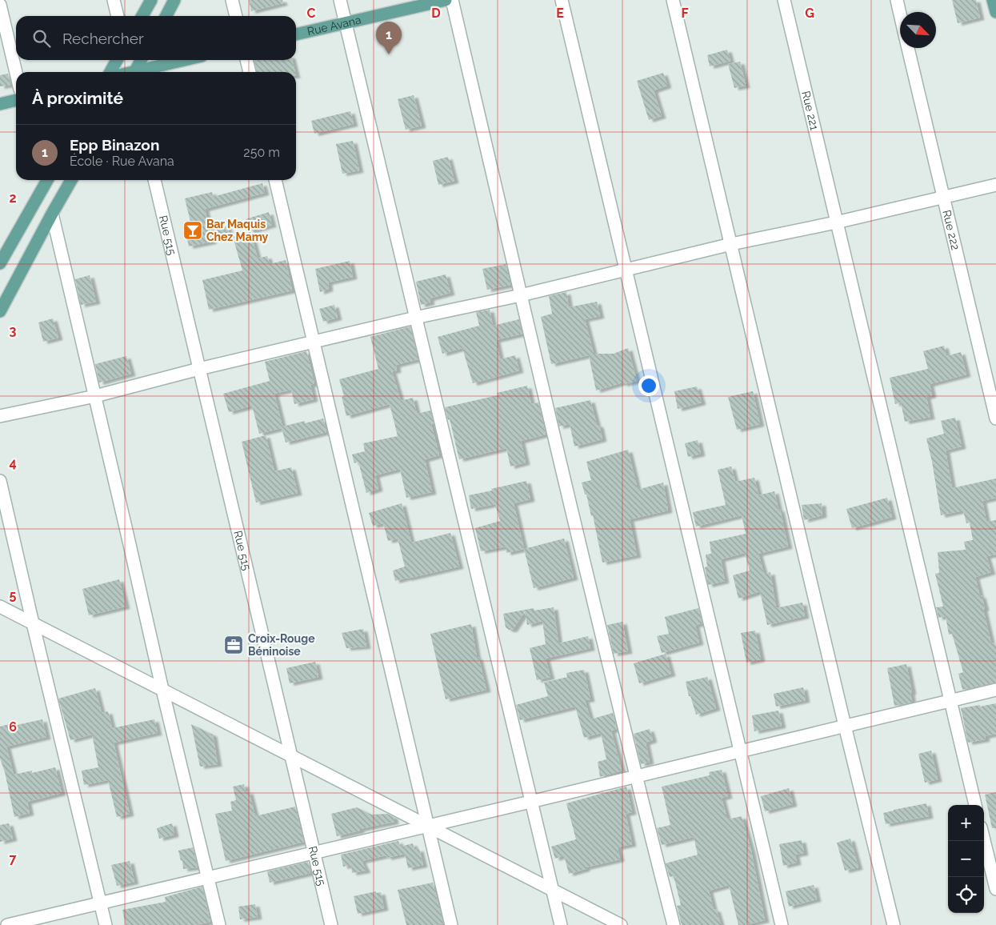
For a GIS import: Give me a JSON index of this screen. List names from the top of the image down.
{
  "streets": {
    "main road": ["Rue Avana"],
    "street": ["Rue 221", "Rue 222", "Rue 515"]
  },
  "places": {
    "bar": ["Bar Maquis Chez Mamy"],
    "office": ["Croix-Rouge Béninoise"]
  },
  "north": "bottom right",
  "page": {
    "search": "Rechercher",
    "pins": "1",
    "heading": "À proximité",
    "list": [
      {
        "mark": "1",
        "name": "Epp Binazon",
        "note": "École · Rue Avana",
        "value": "250 m"
      }
    ],
    "map_buttons": ["+", "−"]
  },
  "grid": {
    "columns": [
      "C",
      "D",
      "E",
      "F",
      "G"
    ],
    "rows": [
      "2",
      "3",
      "4",
      "5",
      "6",
      "7"
    ]
  }
}
